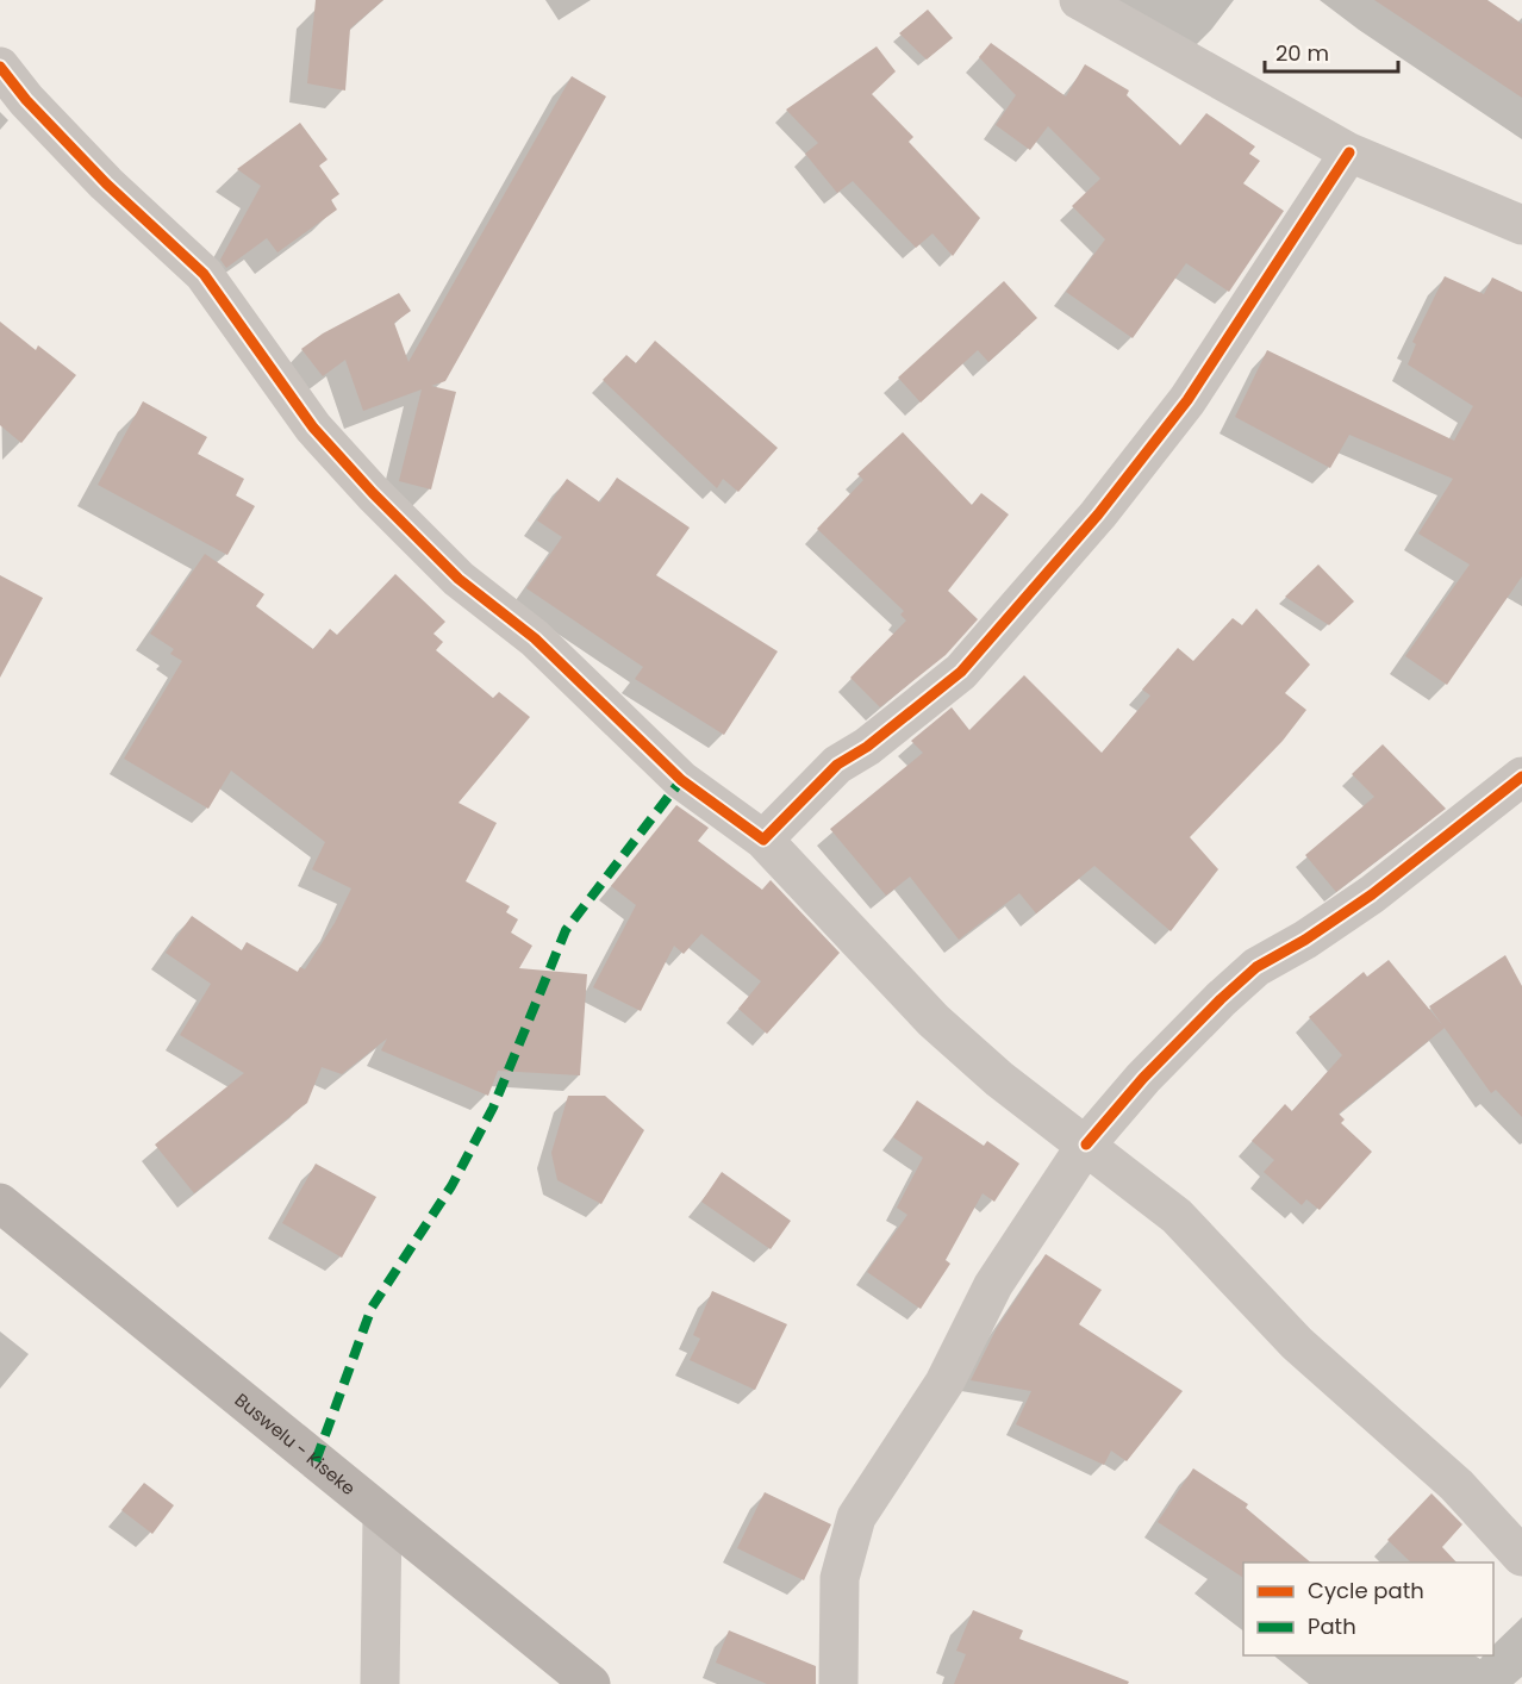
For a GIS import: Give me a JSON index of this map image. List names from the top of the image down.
{
  "streets": {
    "main road": ["Buswelu - Kiseke"]
  },
  "legend": ["Cycle path", "Path"],
  "scale_bar": "20 m"
}
